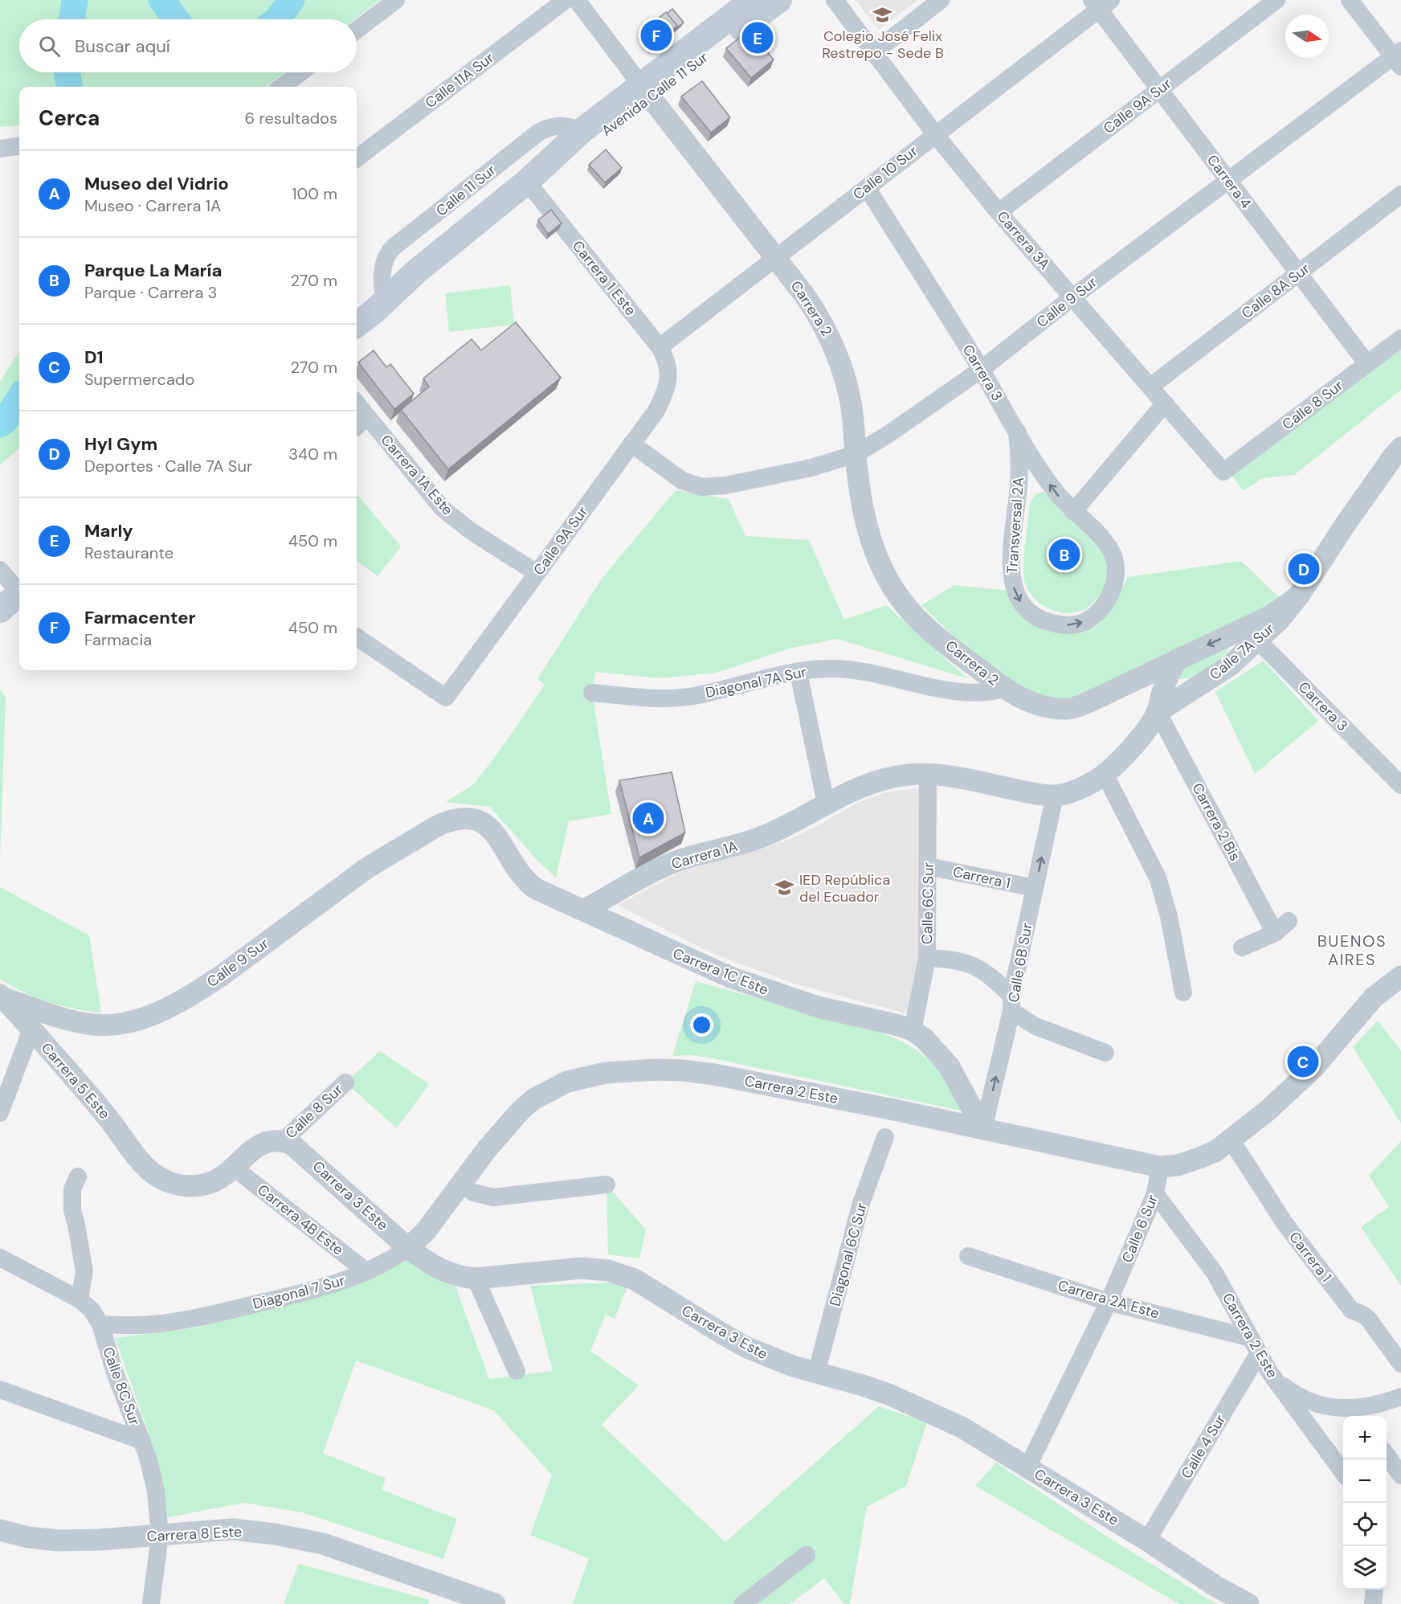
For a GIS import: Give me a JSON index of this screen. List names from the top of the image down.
{
  "streets": {
    "main road": ["Avenida Calle 11 Sur"],
    "street": [
      "Calle 11A Sur",
      "Calle 9A Sur",
      "Calle 10 Sur",
      "Carrera 4",
      "Calle 11 Sur",
      "Carrera 3A",
      "Carrera 1 Este",
      "Calle 8A Sur",
      "Calle 9 Sur",
      "Carrera 2",
      "Carrera 3",
      "Calle 8 Sur",
      "Carrera 1A Este",
      "Transversal 2A",
      "Calle 7A Sur",
      "Diagonal 7A Sur",
      "Carrera 2 Bis",
      "Carrera 1A",
      "Carrera 1",
      "Calle 6C Sur",
      "Calle 6B Sur",
      "Carrera 1C Este",
      "Carrera 5 Este",
      "Carrera 2 Este",
      "Carrera 3 Este",
      "Carrera 4B Este",
      "Calle 6 Sur",
      "Diagonal 6C Sur",
      "Diagonal 7 Sur",
      "Carrera 2A Este",
      "Calle 8C Sur",
      "Calle 4 Sur",
      "Carrera 8 Este"
    ]
  },
  "crossings": [
    ["Avenida Calle 11 Sur", "Calle 11 Sur"],
    ["Avenida Calle 11 Sur", "Carrera 1 Este"],
    ["Avenida Calle 11 Sur", "Carrera 2"],
    ["Calle 9A Sur", "Carrera 4"],
    ["Calle 9A Sur", "Carrera 3A"],
    ["Calle 9A Sur", "Carrera 1 Este"],
    ["Calle 9A Sur", "Calle 9 Sur"],
    ["Calle 9A Sur", "Carrera 1A Este"],
    ["Calle 10 Sur", "Carrera 4"],
    ["Calle 10 Sur", "Carrera 3A"],
    ["Calle 10 Sur", "Carrera 1 Este"],
    ["Calle 10 Sur", "Carrera 2"],
    ["Calle 10 Sur", "Carrera 3"],
    ["Carrera 4", "Calle 8A Sur"],
    ["Carrera 4", "Calle 9 Sur"],
    ["Carrera 4", "Calle 8 Sur"],
    ["Carrera 3A", "Calle 8A Sur"],
    ["Carrera 3A", "Calle 9 Sur"],
    ["Carrera 3A", "Calle 8 Sur"],
    ["Calle 9 Sur", "Carrera 2"],
    ["Calle 9 Sur", "Carrera 3"],
    ["Calle 9 Sur", "Carrera 1C Este"],
    ["Calle 9 Sur", "Carrera 5 Este"],
    ["Carrera 2", "Calle 7A Sur"],
    ["Carrera 2", "Diagonal 7A Sur"],
    ["Carrera 3", "Transversal 2A"],
    ["Carrera 3", "Calle 7A Sur"],
    ["Calle 8 Sur", "Carrera 5 Este"],
    ["Calle 8 Sur", "Carrera 3 Este"],
    ["Calle 7A Sur", "Diagonal 7A Sur"],
    ["Carrera 1A", "Calle 6C Sur"],
    ["Carrera 1A", "Calle 6B Sur"],
    ["Carrera 1A", "Carrera 1C Este"],
    ["Carrera 1", "Calle 6C Sur"],
    ["Carrera 1", "Calle 6B Sur"],
    ["Calle 6C Sur", "Carrera 1C Este"],
    ["Calle 6B Sur", "Carrera 1C Este"],
    ["Calle 6B Sur", "Carrera 2 Este"],
    ["Carrera 1C Este", "Carrera 2 Este"],
    ["Carrera 5 Este", "Carrera 3 Este"],
    ["Carrera 5 Este", "Carrera 4B Este"],
    ["Carrera 2 Este", "Calle 6 Sur"],
    ["Carrera 2 Este", "Diagonal 7 Sur"],
    ["Carrera 2 Este", "Carrera 2A Este"],
    ["Carrera 2 Este", "Calle 4 Sur"],
    ["Carrera 3 Este", "Calle 6 Sur"],
    ["Carrera 3 Este", "Diagonal 6C Sur"],
    ["Carrera 3 Este", "Diagonal 7 Sur"],
    ["Carrera 3 Este", "Calle 4 Sur"],
    ["Carrera 4B Este", "Diagonal 7 Sur"],
    ["Calle 6 Sur", "Carrera 2A Este"],
    ["Diagonal 7 Sur", "Calle 8C Sur"],
    ["Carrera 2A Este", "Calle 4 Sur"],
    ["Calle 8C Sur", "Carrera 8 Este"]
  ],
  "one_way": ["Calle 6B Sur"],
  "districts": ["BUENOS AIRES"],
  "places": {
    "school or university": ["Colegio José Felix Restrepo - Sede B", "IED República del Ecuador"]
  },
  "north": "right",
  "page": {
    "pins": [
      "F",
      "E",
      "B",
      "D",
      "A",
      "C"
    ],
    "search": "Buscar aquí",
    "heading": ["Cerca", "6 resultados"],
    "list": [
      {
        "mark": "A",
        "name": "Museo del Vidrio",
        "note": "Museo · Carrera 1A",
        "value": "100 m"
      },
      {
        "mark": "B",
        "name": "Parque La María",
        "note": "Parque · Carrera 3",
        "value": "270 m"
      },
      {
        "mark": "C",
        "name": "D1",
        "note": "Supermercado",
        "value": "270 m"
      },
      {
        "mark": "D",
        "name": "Hyl Gym",
        "note": "Deportes · Calle 7A Sur",
        "value": "340 m"
      },
      {
        "mark": "E",
        "name": "Marly",
        "note": "Restaurante",
        "value": "450 m"
      },
      {
        "mark": "F",
        "name": "Farmacenter",
        "note": "Farmacia",
        "value": "450 m"
      }
    ],
    "map_buttons": ["+", "−"]
  }
}
